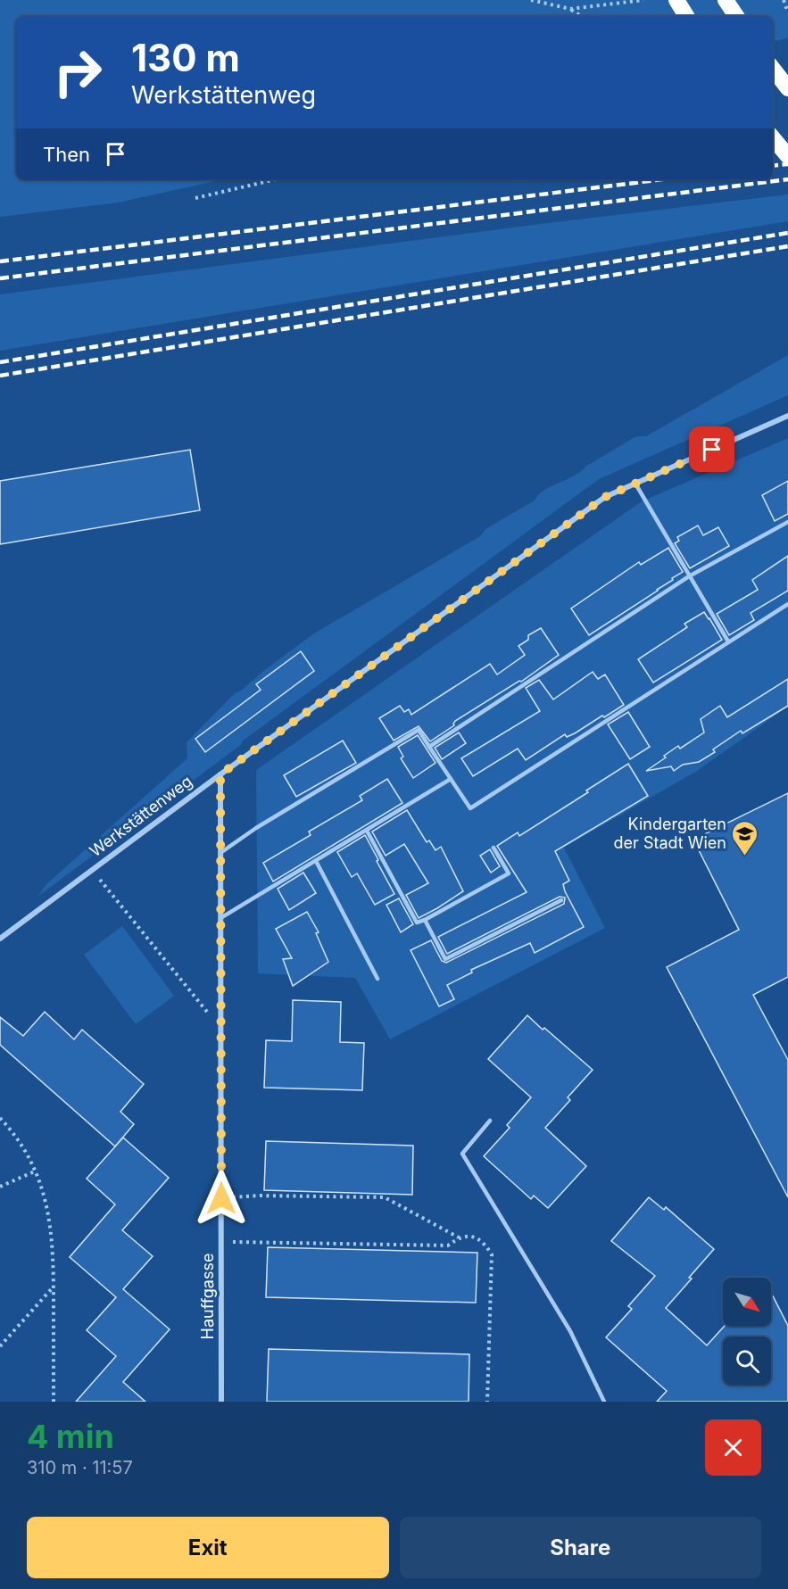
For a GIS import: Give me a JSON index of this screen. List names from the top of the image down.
{
  "streets": {
    "street": ["Werkstättenweg", "Hauffgasse"]
  },
  "crossings": [
    ["Werkstättenweg", "Hauffgasse"]
  ],
  "places": {
    "school or university": ["Kindergarten der Stadt Wien"]
  },
  "north": "bottom right",
  "page": {
    "turn": ["130 m", "Werkstättenweg"],
    "then": "Then",
    "heading": ["4 min", "310 m · 11:57"],
    "buttons": ["Exit", "Share"]
  }
}
